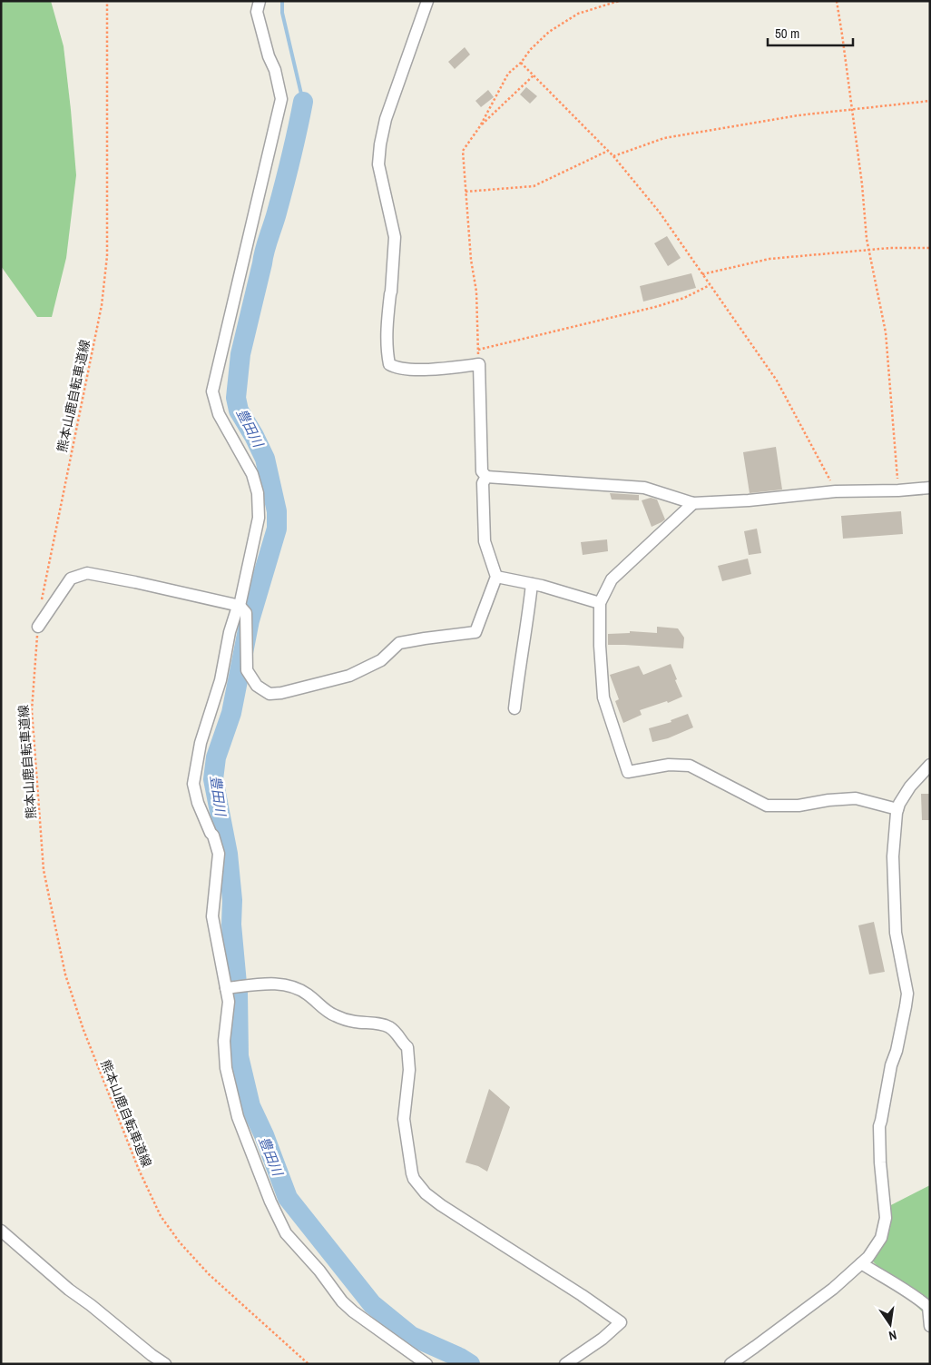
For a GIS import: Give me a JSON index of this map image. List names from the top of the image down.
{
  "streets": {
    "path": ["熊本山鹿自転車道線"]
  },
  "water": ["豊田川"],
  "scale_bar": "50 m",
  "north": "bottom"
}
